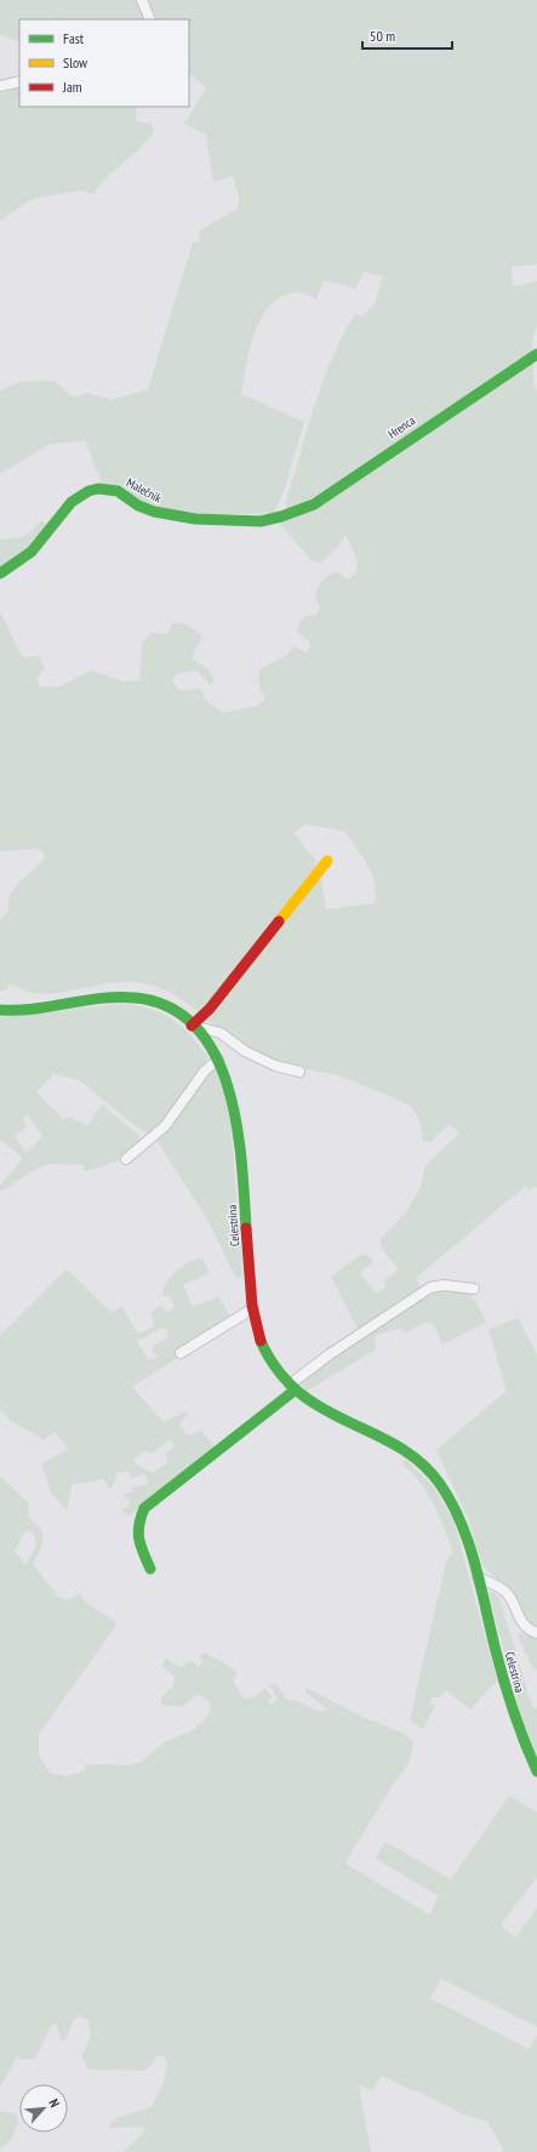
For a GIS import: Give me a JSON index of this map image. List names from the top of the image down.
{
  "streets": {
    "street": ["Hrenca", "Malečnik", "Celestrina"]
  },
  "crossings": [
    ["Hrenca", "Malečnik"]
  ],
  "legend": ["Fast", "Slow", "Jam"],
  "scale_bar": "50 m",
  "north": "top right"
}
